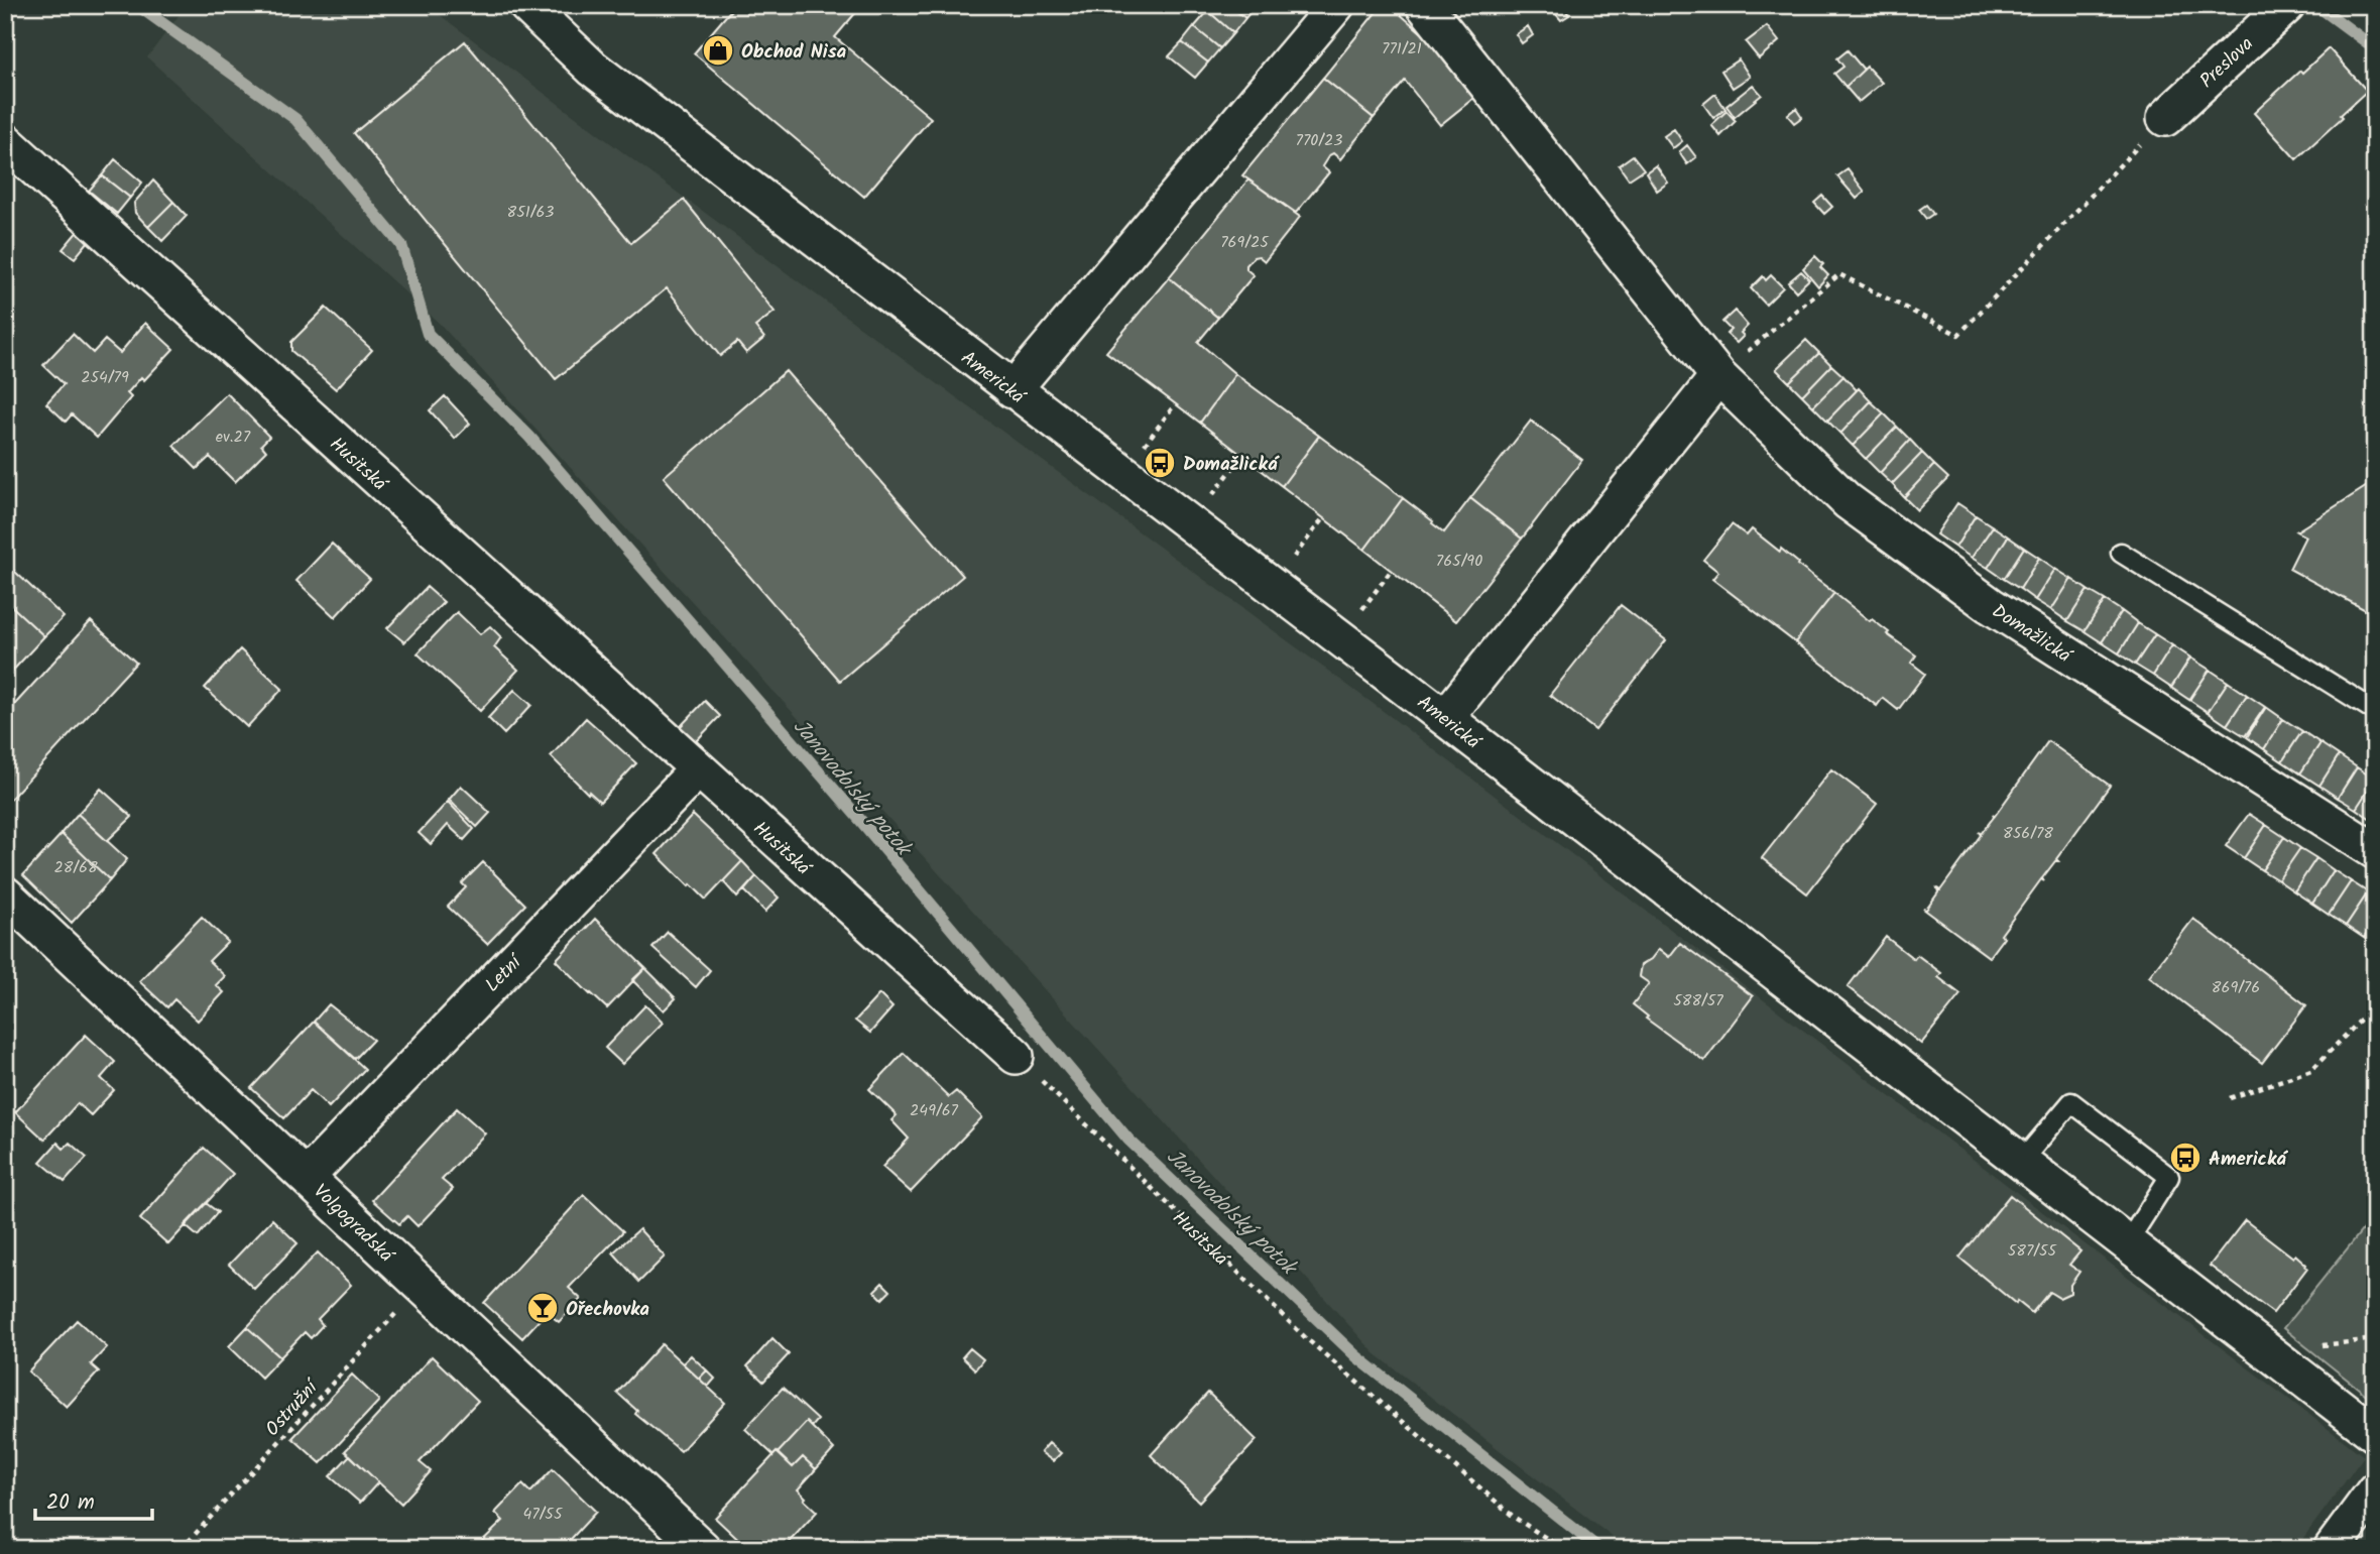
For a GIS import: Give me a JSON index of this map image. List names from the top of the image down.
{
  "streets": {
    "street": [
      "Preslova",
      "Americká",
      "Husitská",
      "Domažlická",
      "Letní",
      "Volgogradská"
    ],
    "path": ["Ostružní"]
  },
  "crossings": [
    ["Husitská", "Letní"],
    ["Letní", "Volgogradská"],
    ["Volgogradská", "Ostružní"]
  ],
  "water": ["Janovodolský potok"],
  "places": {
    "shop": ["Obchod Nisa"],
    "bus stop": ["Domažlická", "Americká"],
    "bar": ["Ořechovka"]
  },
  "house_numbers": [
    "771/21",
    "770/23",
    "851/63",
    "769/25",
    "254/79",
    "ev.27",
    "765/90",
    "856/78",
    "28/68",
    "869/76",
    "588/57",
    "249/67",
    "587/55",
    "47/55"
  ],
  "scale_bar": "20 m"
}
